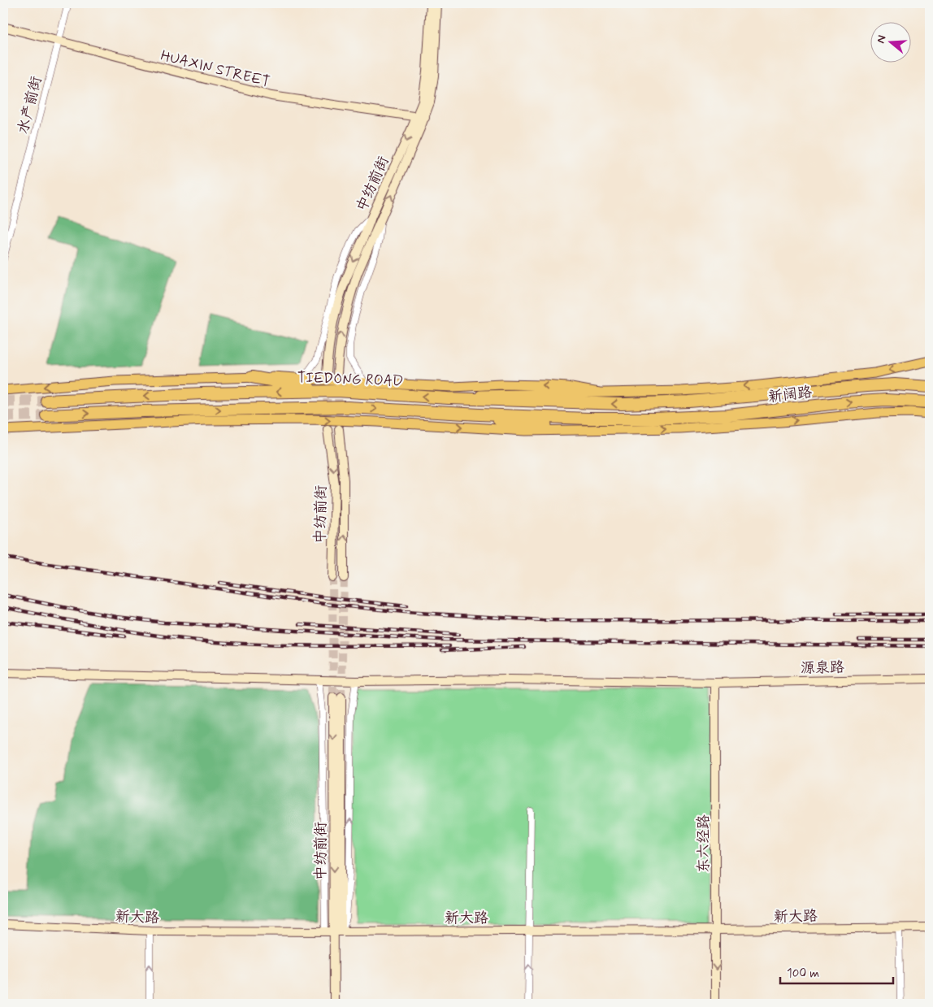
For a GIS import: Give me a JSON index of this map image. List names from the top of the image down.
{
  "streets": {
    "highway": ["TIEDONG ROAD", "新阔路"],
    "street": [
      "HUAXIN STREET",
      "水产前街",
      "中纺前街",
      "源泉路",
      "东六经路",
      "新大路"
    ]
  },
  "crossings": [
    ["HUAXIN STREET", "水产前街"],
    ["HUAXIN STREET", "中纺前街"],
    ["TIEDONG ROAD", "新阔路"],
    ["源泉路", "东六经路"],
    ["东六经路", "新大路"]
  ],
  "scale_bar": "100 m",
  "north": "left"
}
